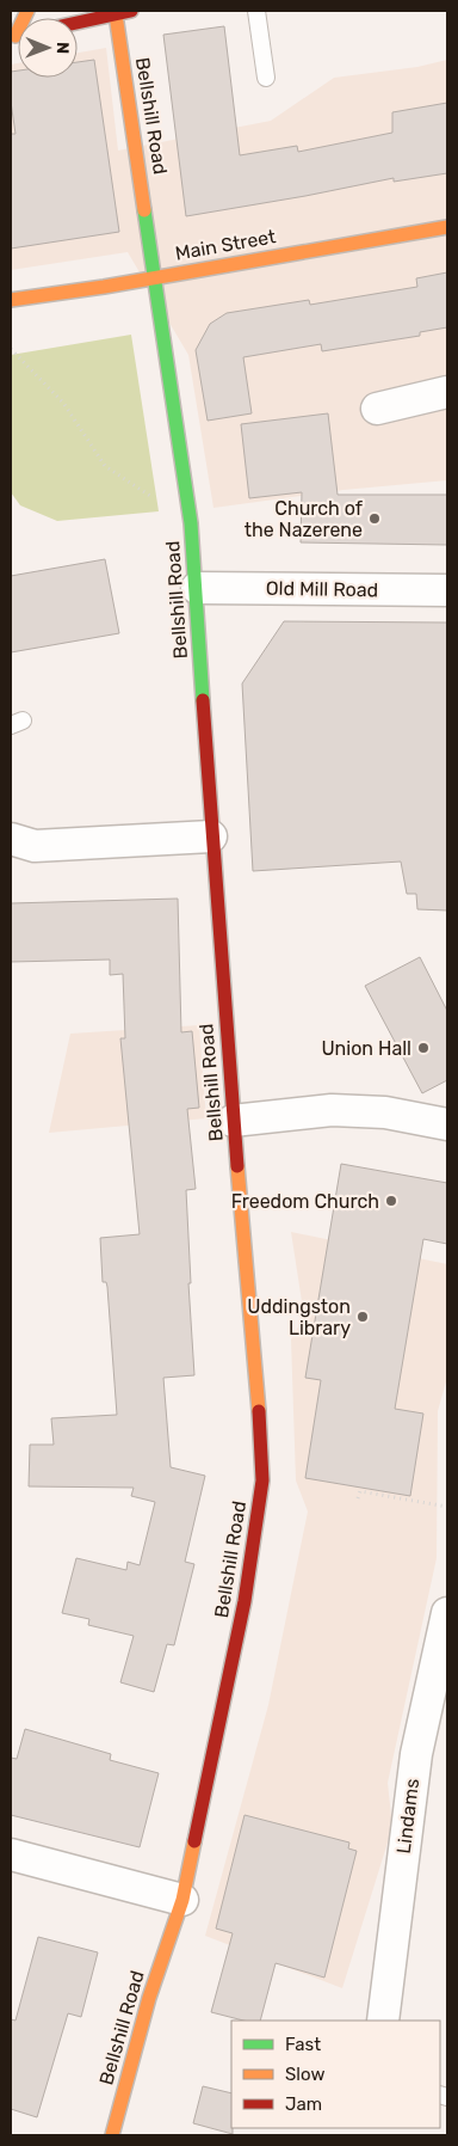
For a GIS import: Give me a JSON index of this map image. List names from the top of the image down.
{
  "streets": {
    "main road": ["Bellshill Road", "Main Street"],
    "street": ["Old Mill Road", "Lindams"]
  },
  "crossings": [
    ["Bellshill Road", "Main Street"],
    ["Bellshill Road", "Old Mill Road"]
  ],
  "places": [
    "Church of the Nazerene",
    "Union Hall",
    "Freedom Church",
    "Uddingston Library"
  ],
  "legend": ["Fast", "Slow", "Jam"],
  "north": "right"
}
